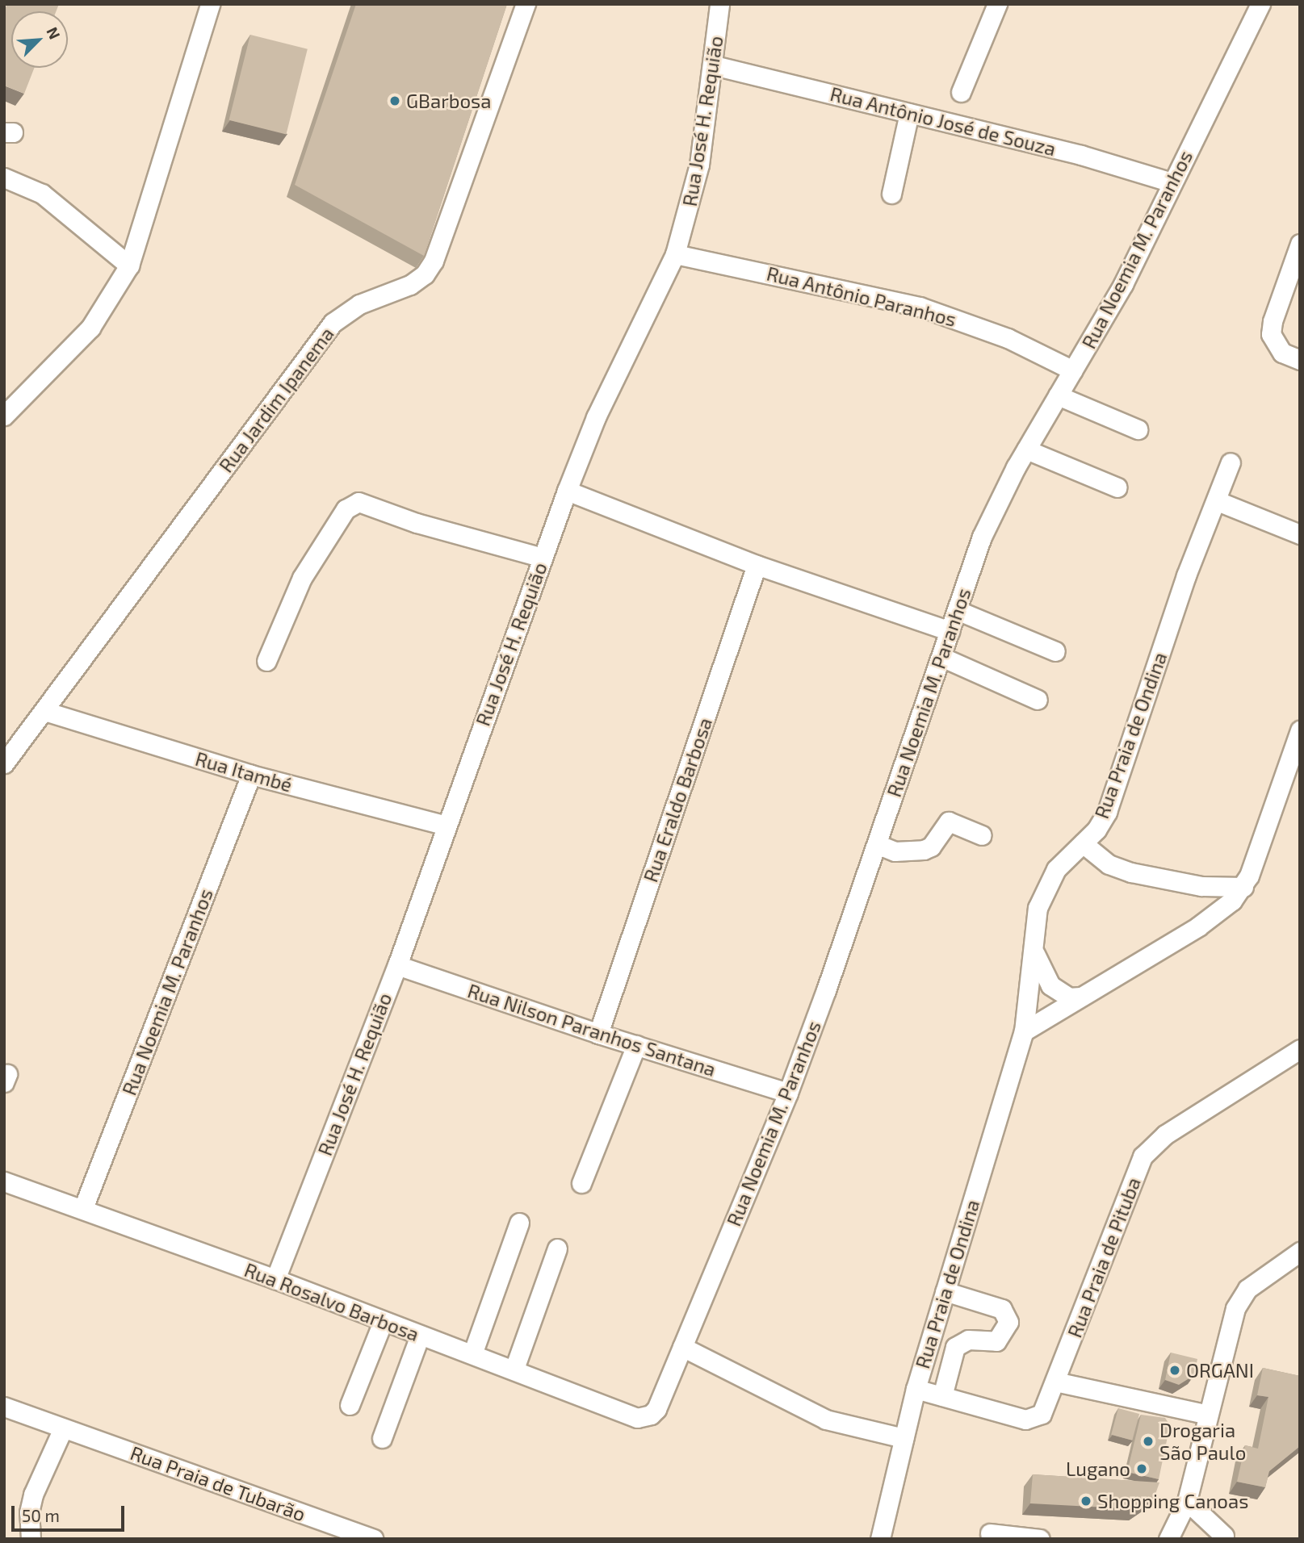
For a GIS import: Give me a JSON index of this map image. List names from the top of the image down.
{
  "streets": {
    "street": [
      "Rua José H. Requião",
      "Rua Antônio José de Souza",
      "Rua Noemia M. Paranhos",
      "Rua Antônio Paranhos",
      "Rua Jardim Ipanema",
      "Rua Praia de Ondina",
      "Rua Itambé",
      "Rua Eraldo Barbosa",
      "Rua Nilson Paranhos Santana",
      "Rua Praia de Pituba",
      "Rua Rosalvo Barbosa",
      "Rua Praia de Tubarão"
    ]
  },
  "crossings": [
    ["Rua José H. Requião", "Rua Antônio José de Souza"],
    ["Rua José H. Requião", "Rua Antônio Paranhos"],
    ["Rua José H. Requião", "Rua Itambé"],
    ["Rua José H. Requião", "Rua Nilson Paranhos Santana"],
    ["Rua José H. Requião", "Rua Rosalvo Barbosa"],
    ["Rua Antônio José de Souza", "Rua Noemia M. Paranhos"],
    ["Rua Noemia M. Paranhos", "Rua Antônio Paranhos"],
    ["Rua Noemia M. Paranhos", "Rua Itambé"],
    ["Rua Noemia M. Paranhos", "Rua Nilson Paranhos Santana"],
    ["Rua Noemia M. Paranhos", "Rua Rosalvo Barbosa"],
    ["Rua Jardim Ipanema", "Rua Itambé"],
    ["Rua Praia de Ondina", "Rua Praia de Pituba"],
    ["Rua Eraldo Barbosa", "Rua Nilson Paranhos Santana"]
  ],
  "places": [
    "GBarbosa",
    "ORGANI",
    "Drogaria São Paulo",
    "Lugano",
    "Shopping Canoas"
  ],
  "scale_bar": "50 m",
  "north": "top right"
}
